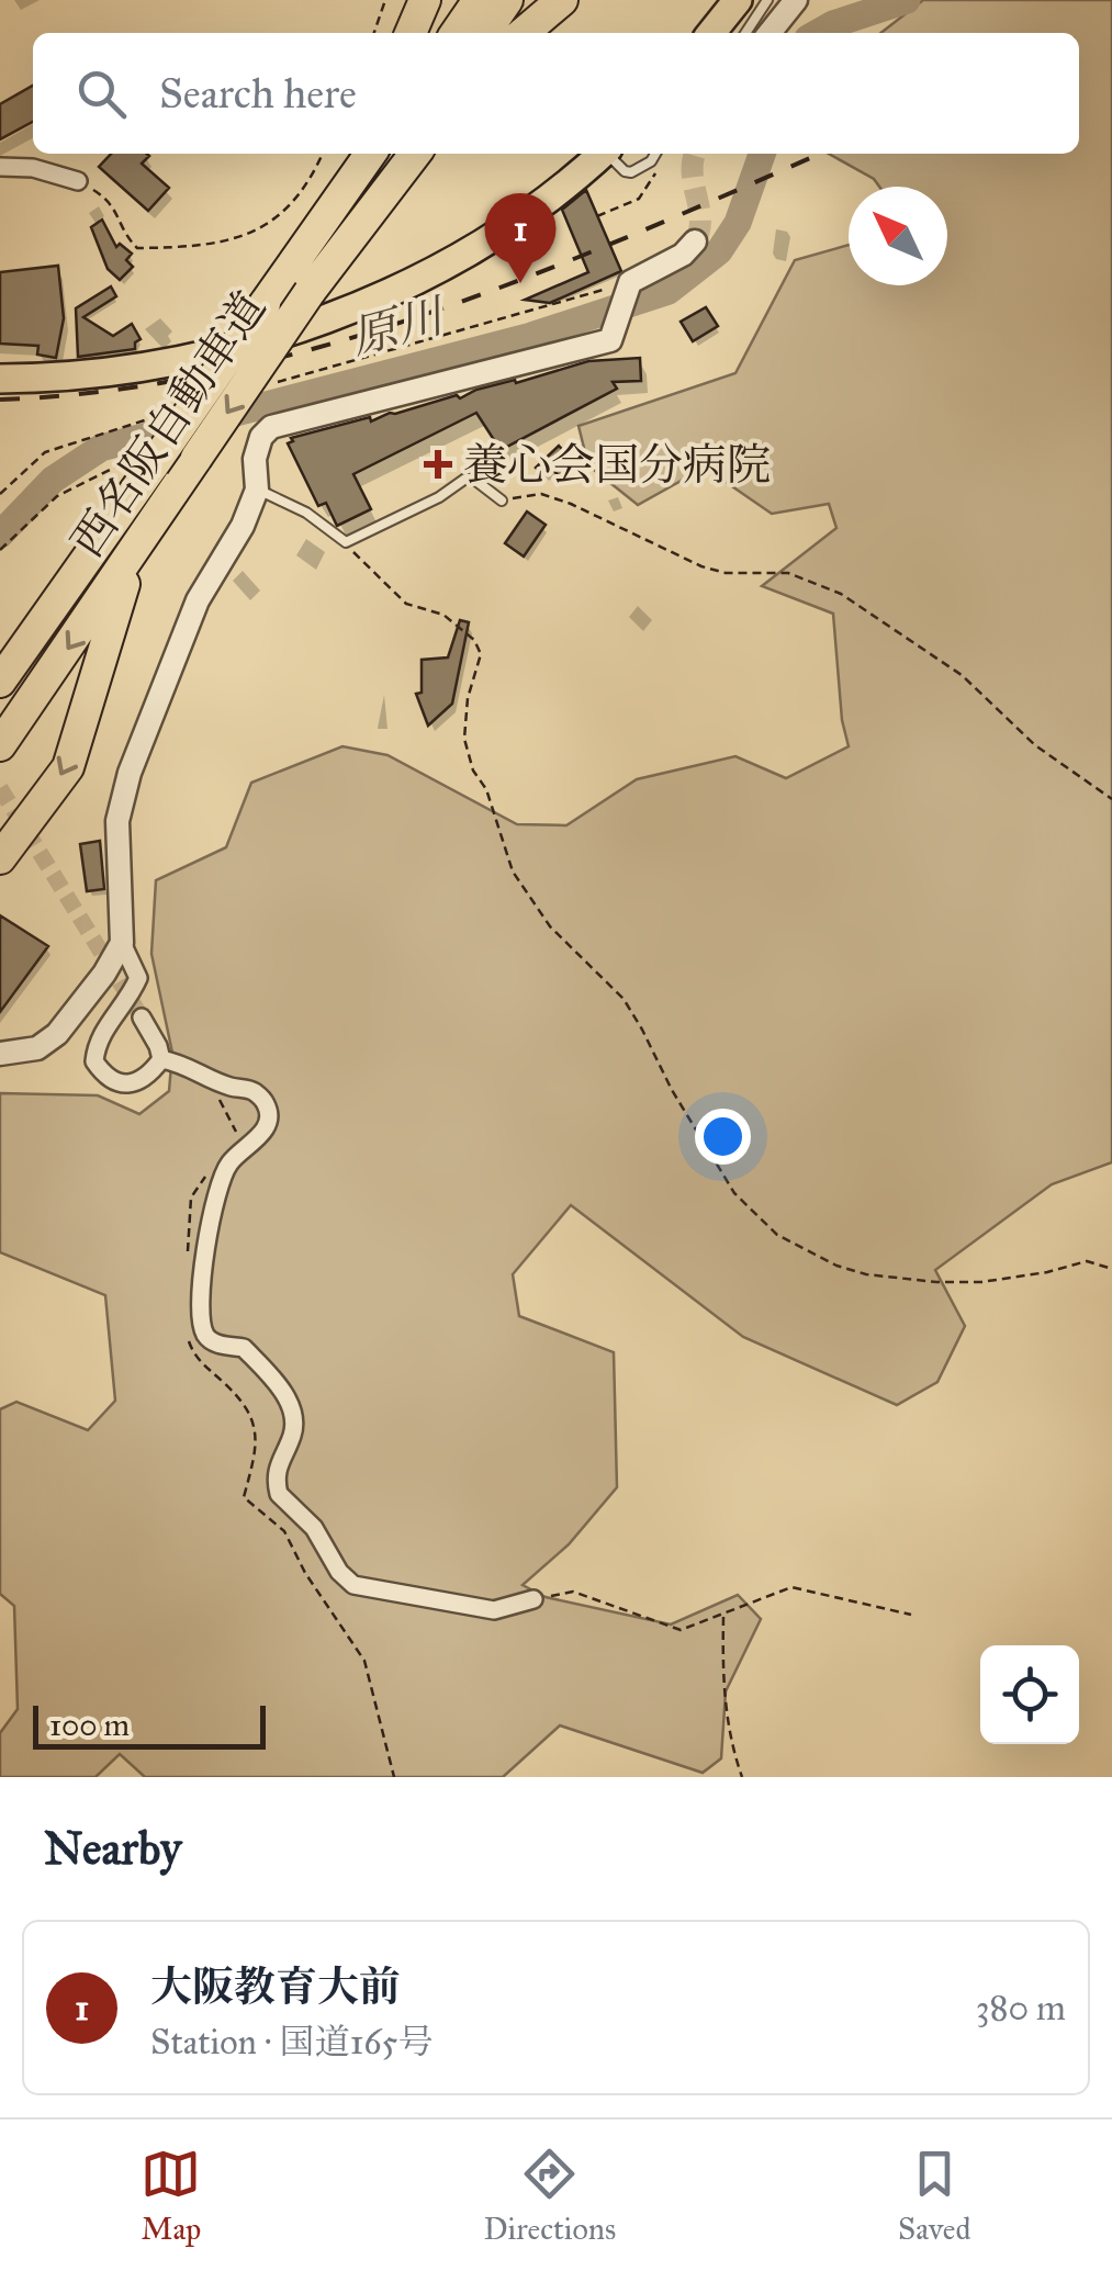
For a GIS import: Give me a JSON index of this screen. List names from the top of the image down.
{
  "streets": {
    "highway": ["西名阪自動車道"]
  },
  "water": ["原川"],
  "places": {
    "health": ["養心会国分病院"]
  },
  "scale_bar": "100 m",
  "north": "top left",
  "page": {
    "search": "Search here",
    "pins": "1",
    "scale": "100 m",
    "heading": "Nearby",
    "list": [
      {
        "mark": "1",
        "name": "大阪教育大前",
        "note": "Station · 国道165号",
        "value": "380 m"
      }
    ],
    "nav": ["Map", "Directions", "Saved"]
  }
}
